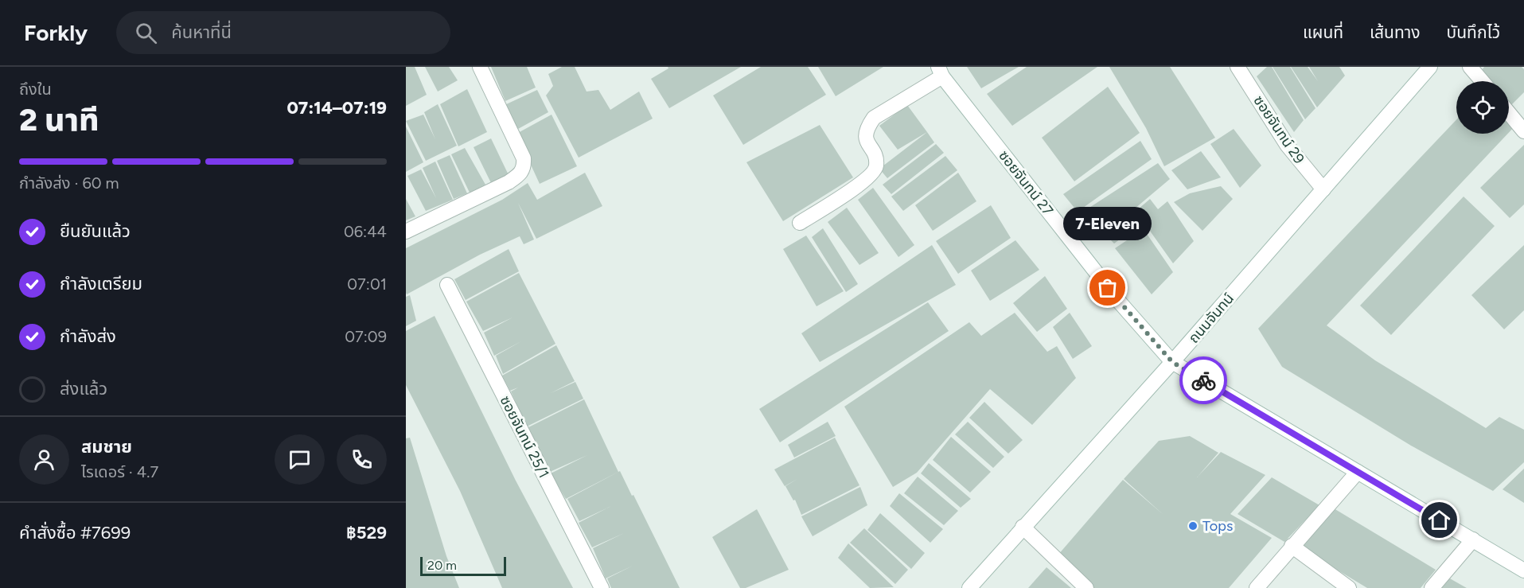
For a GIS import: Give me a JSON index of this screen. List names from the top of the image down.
{
  "streets": {
    "street": [
      "ซอยจันทน์ 29",
      "ซอยจันทน์ 27",
      "ถนนจันทน์",
      "ซอยจันทน์ 25/1"
    ]
  },
  "crossings": [
    ["ซอยจันทน์ 29", "ถนนจันทน์"],
    ["ซอยจันทน์ 27", "ถนนจันทน์"]
  ],
  "places": ["7-Eleven", "Tops"],
  "scale_bar": "20 m",
  "page": {
    "header": "Forkly",
    "search": "ค้นหาที่นี่",
    "nav": ["แผนที่", "เส้นทาง", "บันทึกไว้"],
    "heading": ["2 นาที", "ถึงใน", "07:14–07:19"],
    "panel": [
      "สมชาย",
      "ไรเดอร์ · 4.7",
      "คำสั่งซื้อ #7699",
      "฿529"
    ],
    "bar": "กำลังส่ง · 60 m",
    "list": [
      ["ยืนยันแล้ว", "06:44"],
      ["กำลังเตรียม", "07:01"],
      ["กำลังส่ง", "07:09"],
      "ส่งแล้ว"
    ],
    "bubble": "7-Eleven",
    "scale": "20 m"
  }
}
